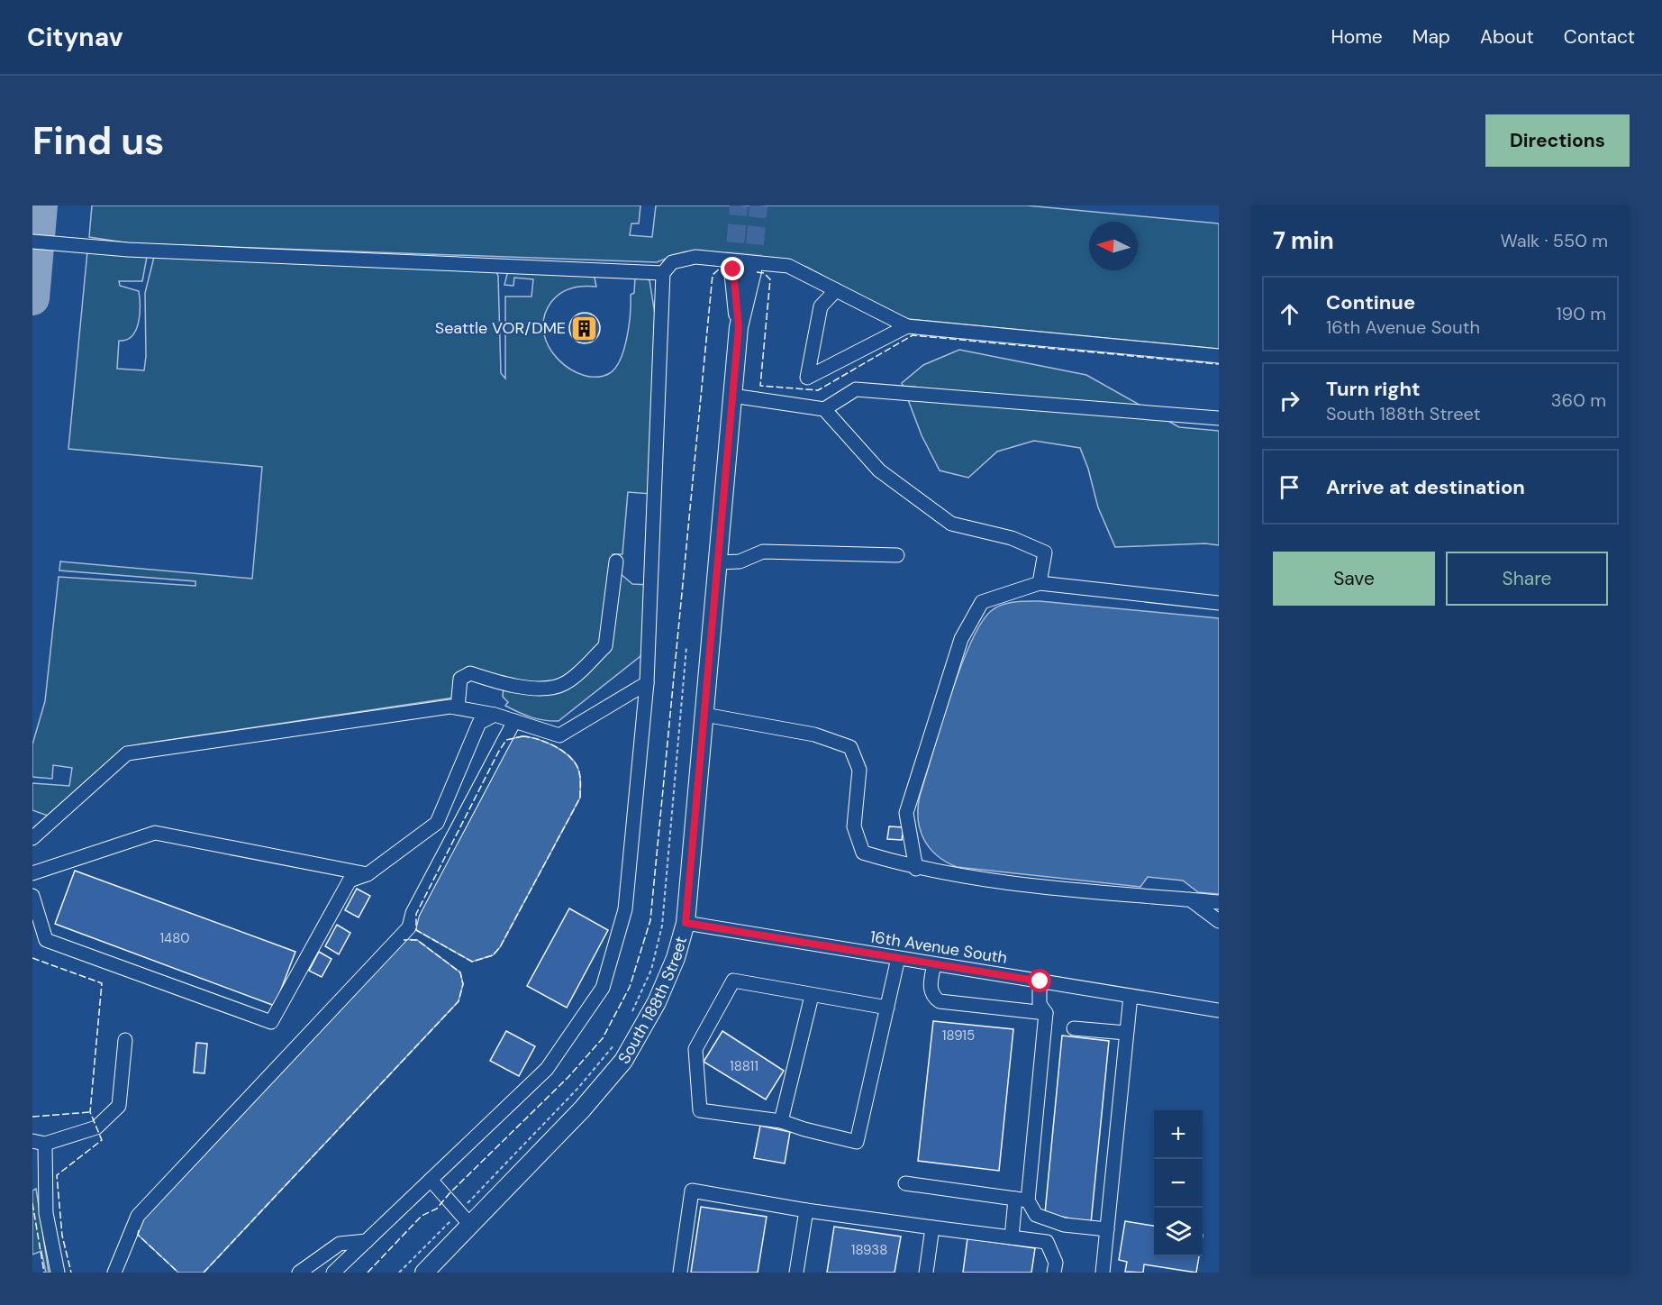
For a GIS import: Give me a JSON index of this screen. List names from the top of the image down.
{
  "streets": {
    "main road": ["South 188th Street"],
    "street": ["16th Avenue South"]
  },
  "crossings": [
    ["16th Avenue South", "South 188th Street"]
  ],
  "places": {
    "building": ["Seattle VOR/DME"]
  },
  "house_numbers": [
    "1480",
    "18915",
    "18811",
    "18938"
  ],
  "north": "left",
  "page": {
    "header": "Citynav",
    "nav": [
      "Home",
      "Map",
      "About",
      "Contact"
    ],
    "buttons": [
      "Directions",
      ["Save", "Share"]
    ],
    "title": "Find us",
    "heading": ["7 min", "Walk · 550 m"],
    "list": [
      ["Continue", "16th Avenue South", "190 m"],
      ["Turn right", "South 188th Street", "360 m"],
      "Arrive at destination"
    ],
    "map_buttons": ["+", "−"]
  }
}
